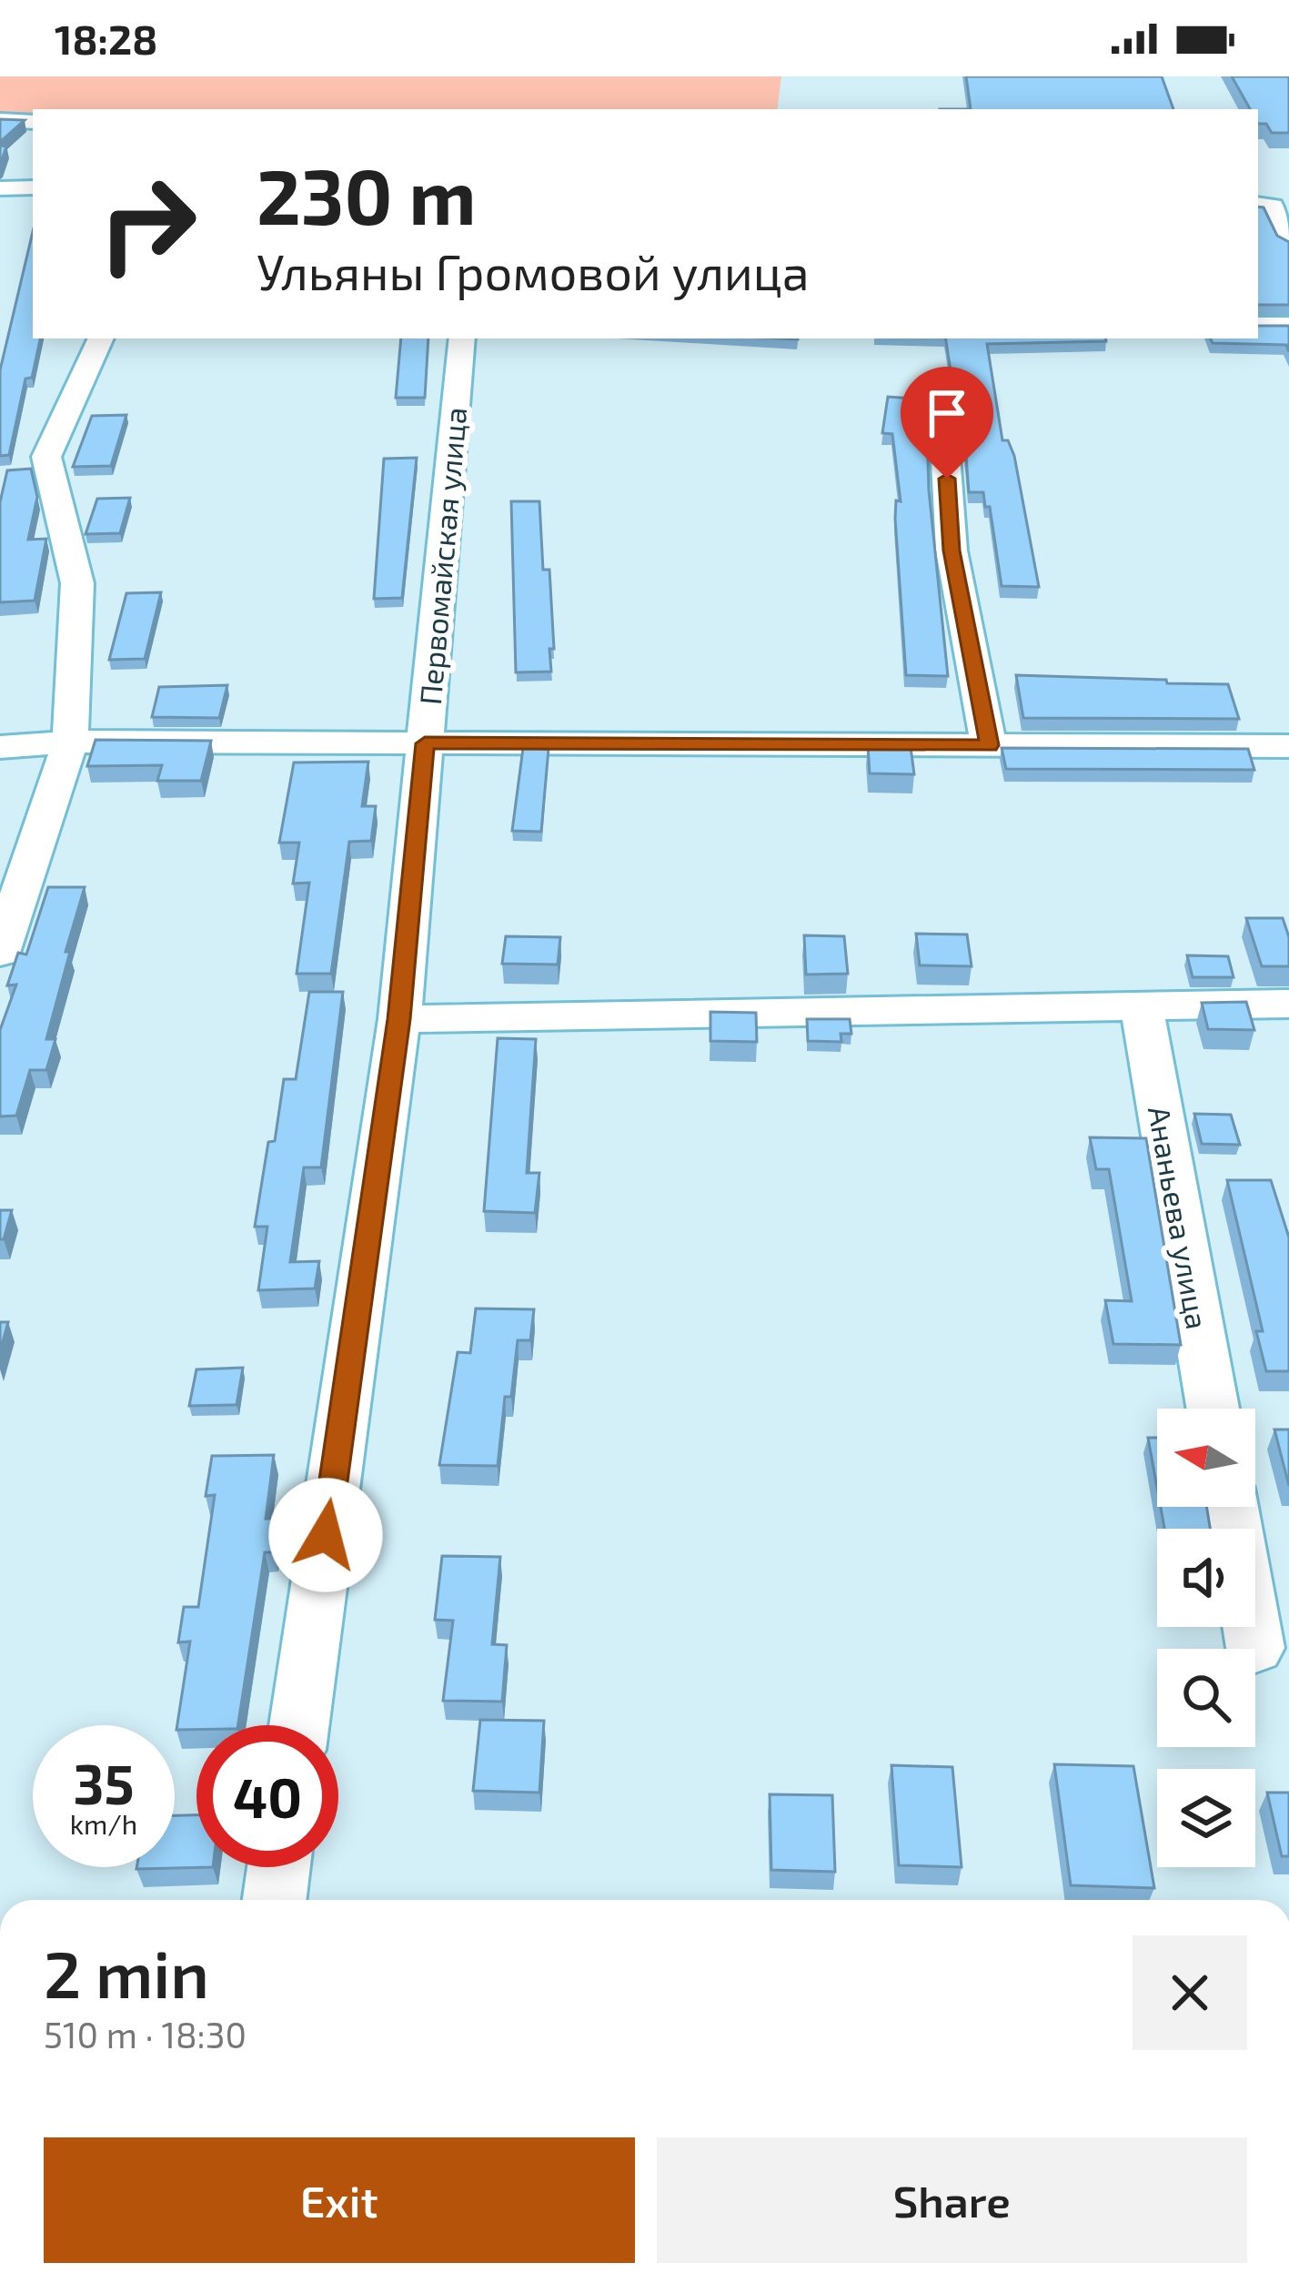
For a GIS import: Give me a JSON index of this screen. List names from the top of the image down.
{
  "streets": {
    "street": ["Первомайская улица", "Ананьева улица"]
  },
  "north": "left",
  "page": {
    "status": "18:28",
    "turn": ["230 m", "Ульяны Громовой улица"],
    "speed": "35 km/h",
    "limit": "40",
    "heading": ["2 min", "510 m · 18:30"],
    "buttons": ["Exit", "Share"]
  }
}
